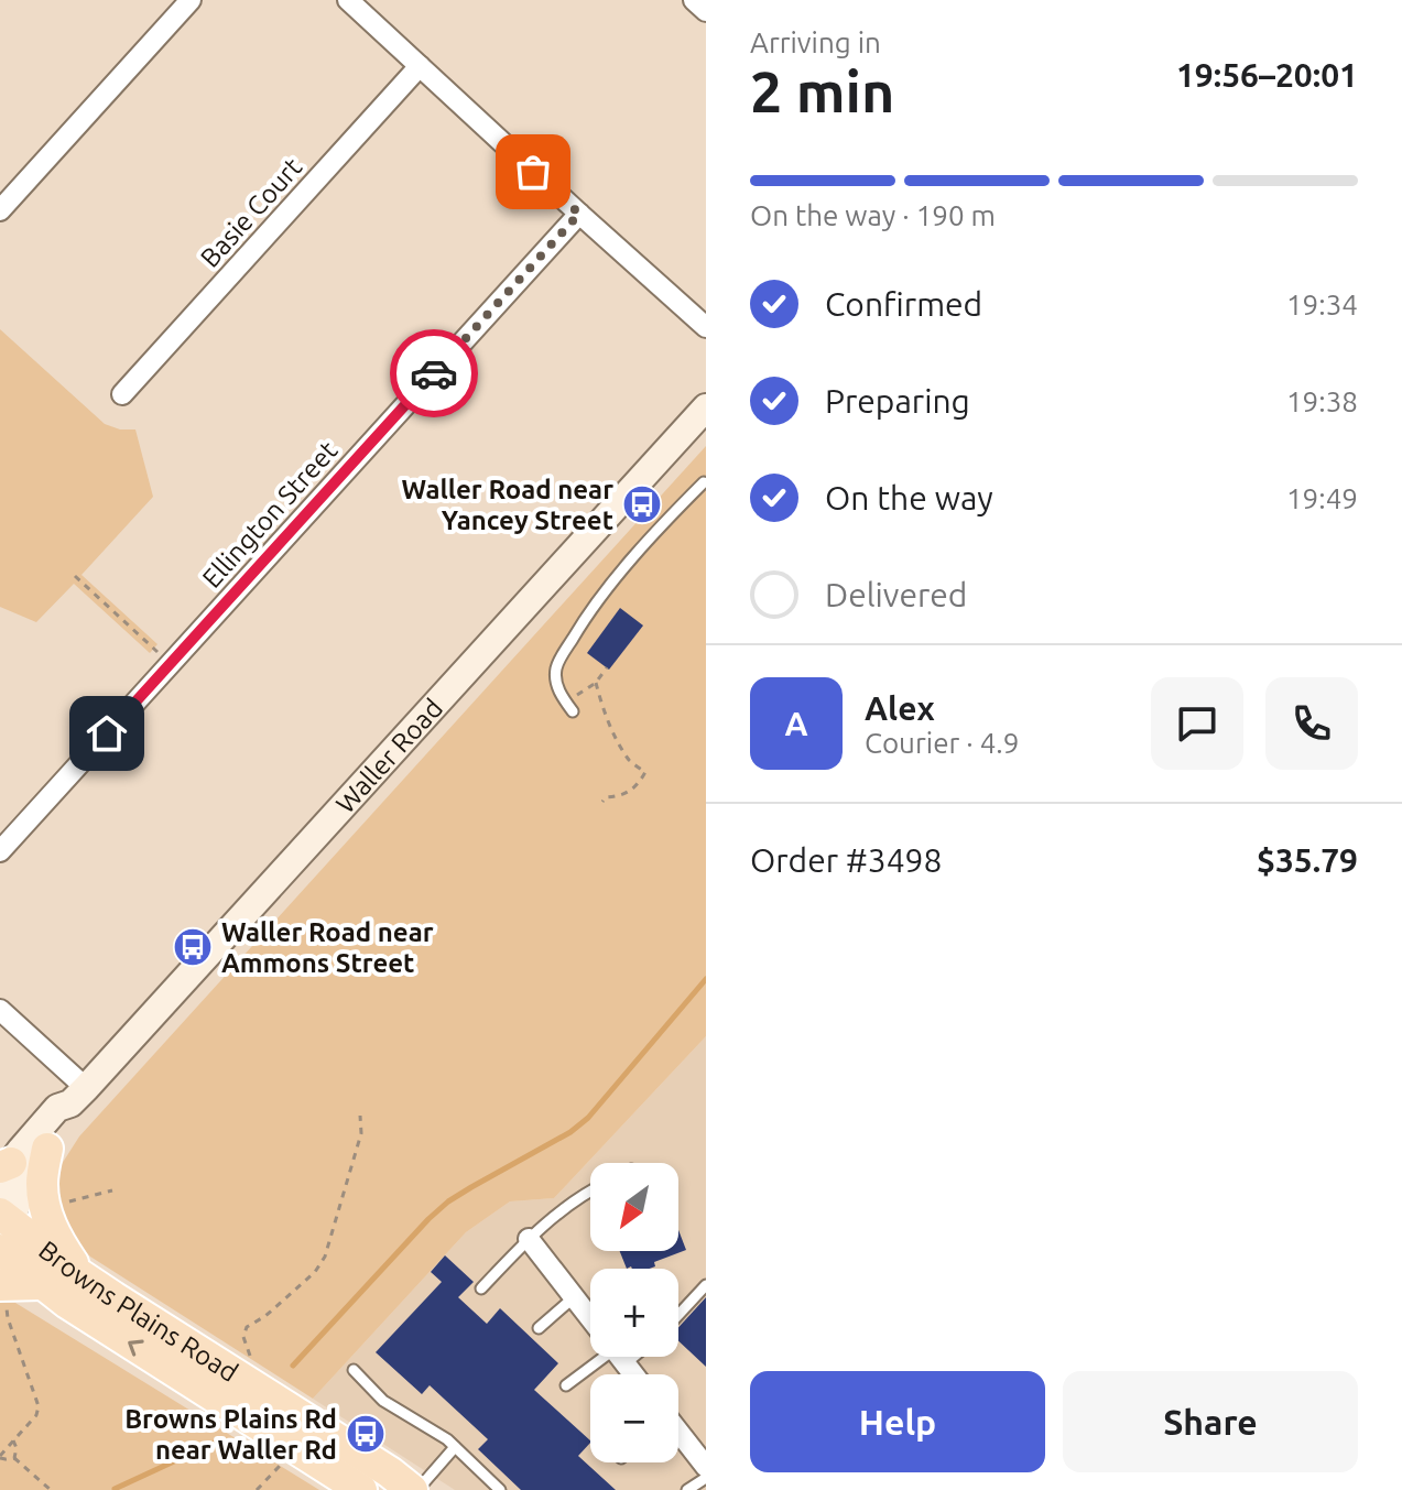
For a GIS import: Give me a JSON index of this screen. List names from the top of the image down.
{
  "streets": {
    "main road": ["Browns Plains Road"],
    "street": ["Basie Court", "Ellington Street", "Waller Road"]
  },
  "crossings": [
    ["Waller Road", "Browns Plains Road"]
  ],
  "places": {
    "bus stop": ["Waller Road near Yancey Street", "Waller Road near Ammons Street", "Browns Plains Rd near Waller Rd"]
  },
  "north": "bottom left",
  "page": {
    "heading": ["2 min", "Arriving in", "19:56–20:01"],
    "panel": [
      "Alex",
      "Courier · 4.9",
      "Order #3498",
      "$35.79"
    ],
    "bar": "On the way · 190 m",
    "list": [
      ["Confirmed", "19:34"],
      ["Preparing", "19:38"],
      ["On the way", "19:49"],
      "Delivered"
    ],
    "round": "A",
    "map_buttons": ["+", "−"],
    "buttons": ["Help", "Share"]
  }
}
